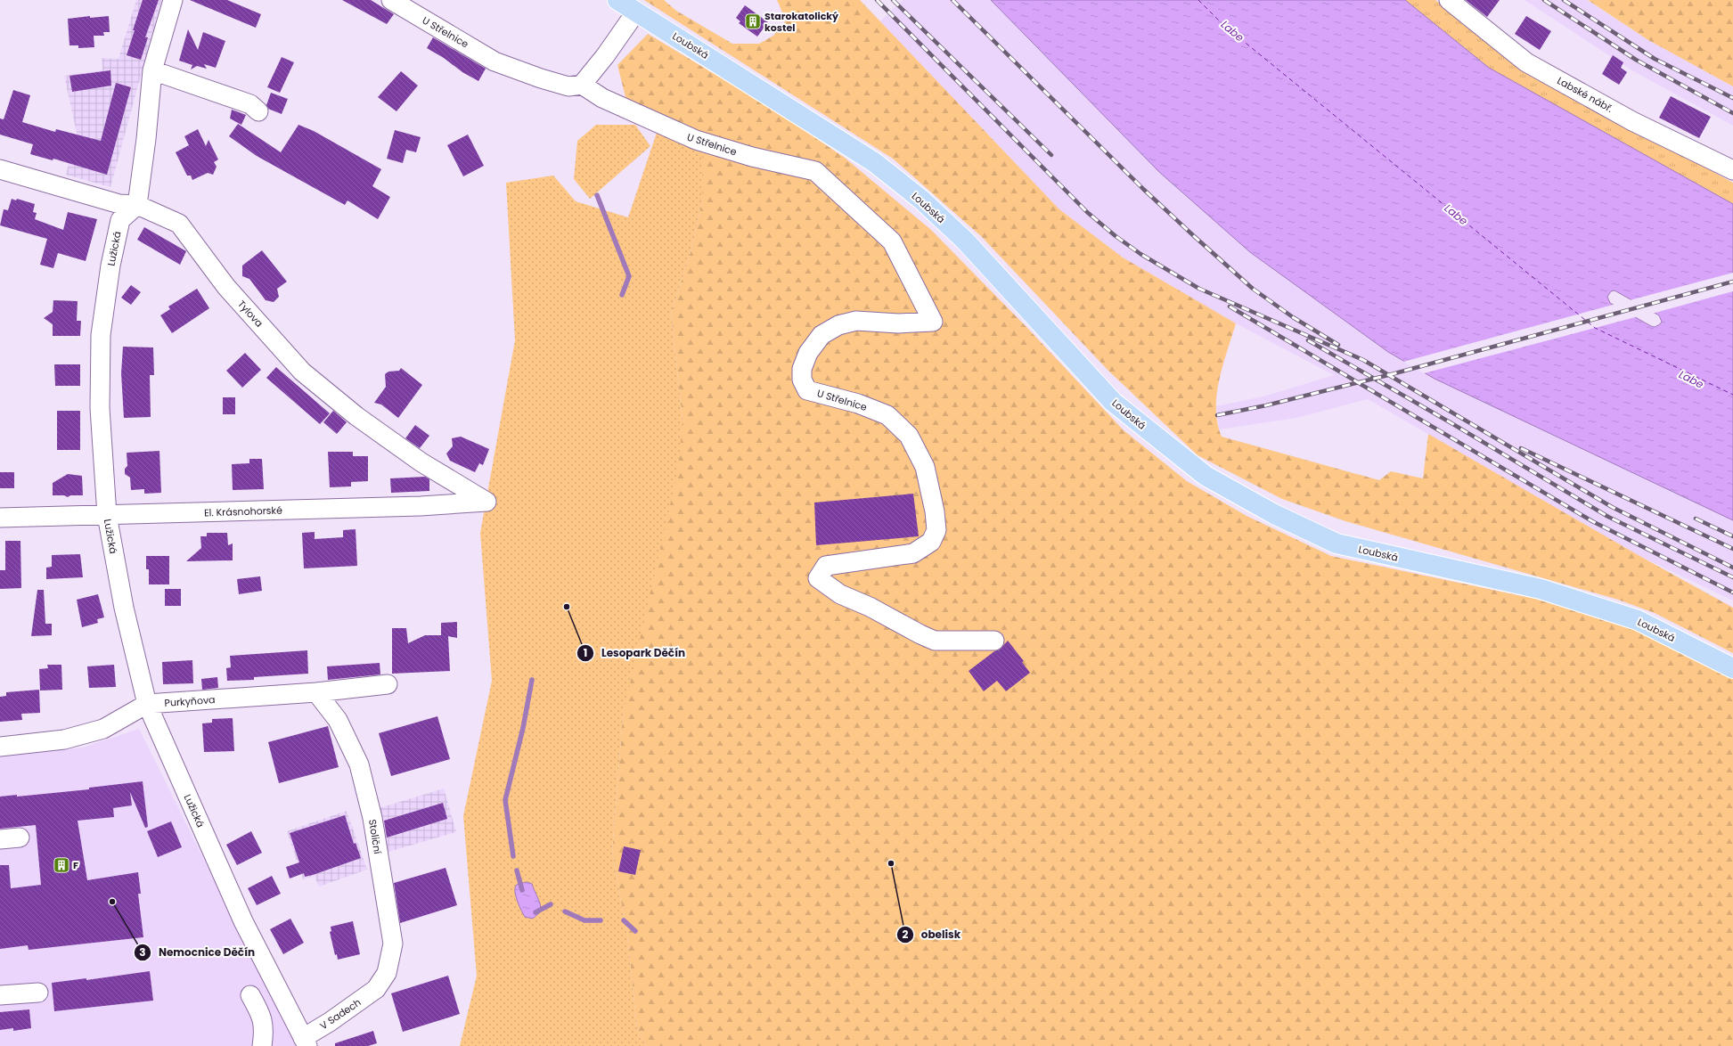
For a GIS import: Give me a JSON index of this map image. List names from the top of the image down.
{
  "streets": {
    "main road": ["Loubská"],
    "street": [
      "U Střelnice",
      "Labské nábř.",
      "Lužická",
      "Tylova",
      "El. Krásnohorské",
      "Purkyňova",
      "Stoliční",
      "V Sadech"
    ]
  },
  "crossings": [
    ["Lužická", "Tylova"],
    ["Lužická", "El. Krásnohorské"],
    ["Lužická", "Purkyňova"],
    ["Lužická", "V Sadech"],
    ["Tylova", "El. Krásnohorské"],
    ["Purkyňova", "Stoliční"],
    ["Stoliční", "V Sadech"]
  ],
  "water": ["Labe"],
  "places": {
    "building": ["Starokatolický kostel", "F"],
    "other": ["Lesopark Děčín", "obelisk", "Nemocnice Děčín"]
  }
}
